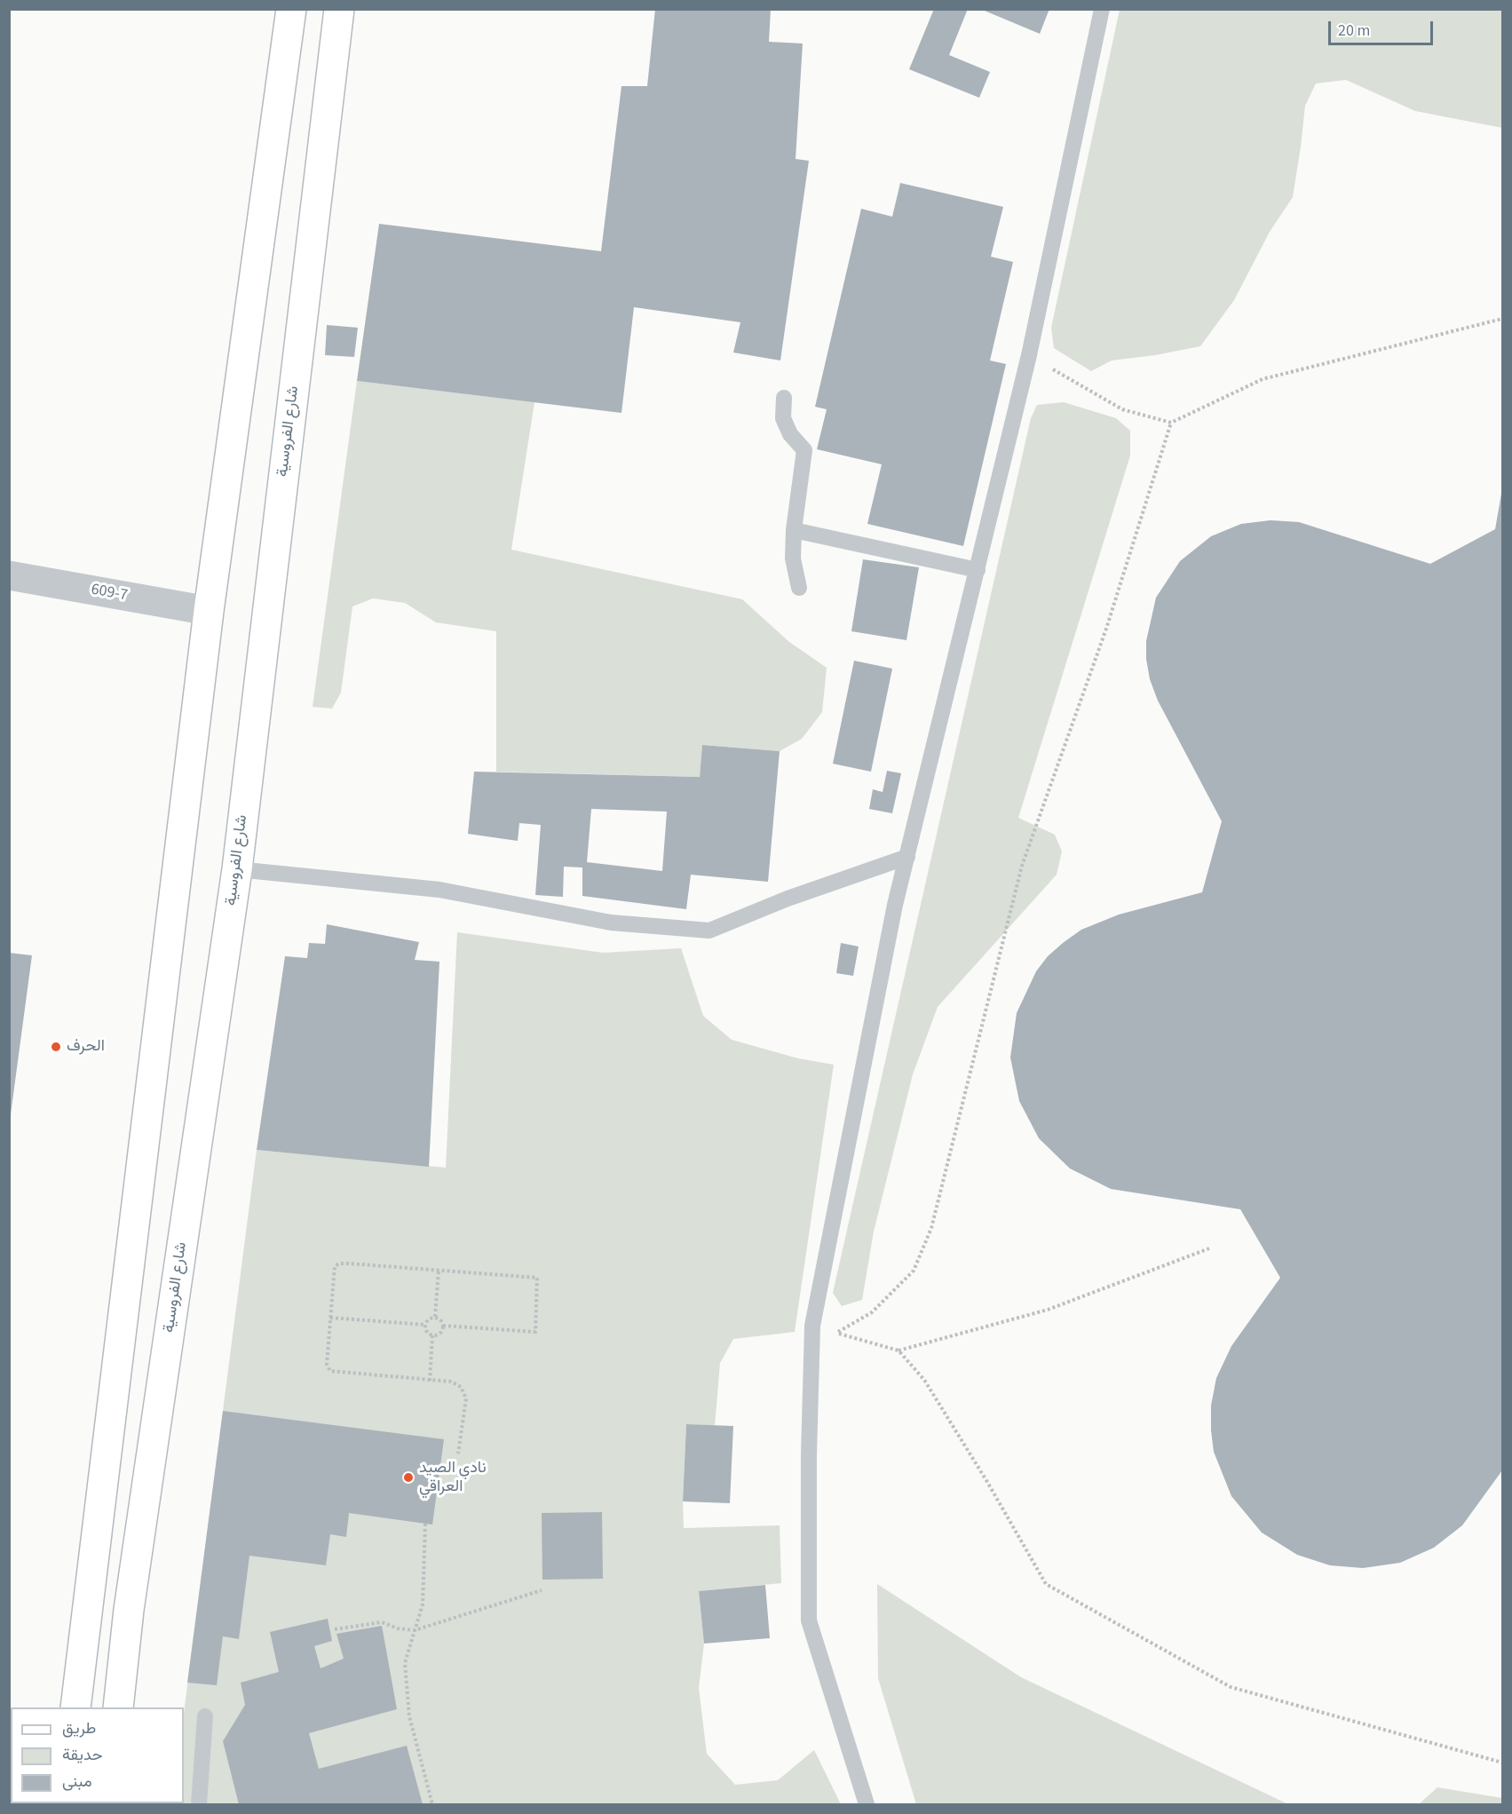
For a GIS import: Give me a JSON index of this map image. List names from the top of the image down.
{
  "streets": {
    "street": ["شارع الفروسية", "609-7"]
  },
  "places": ["الحرف", "نادي الصيد العراقي"],
  "legend": ["طريق", "حديقة", "مبنى"],
  "scale_bar": "20 m"
}
